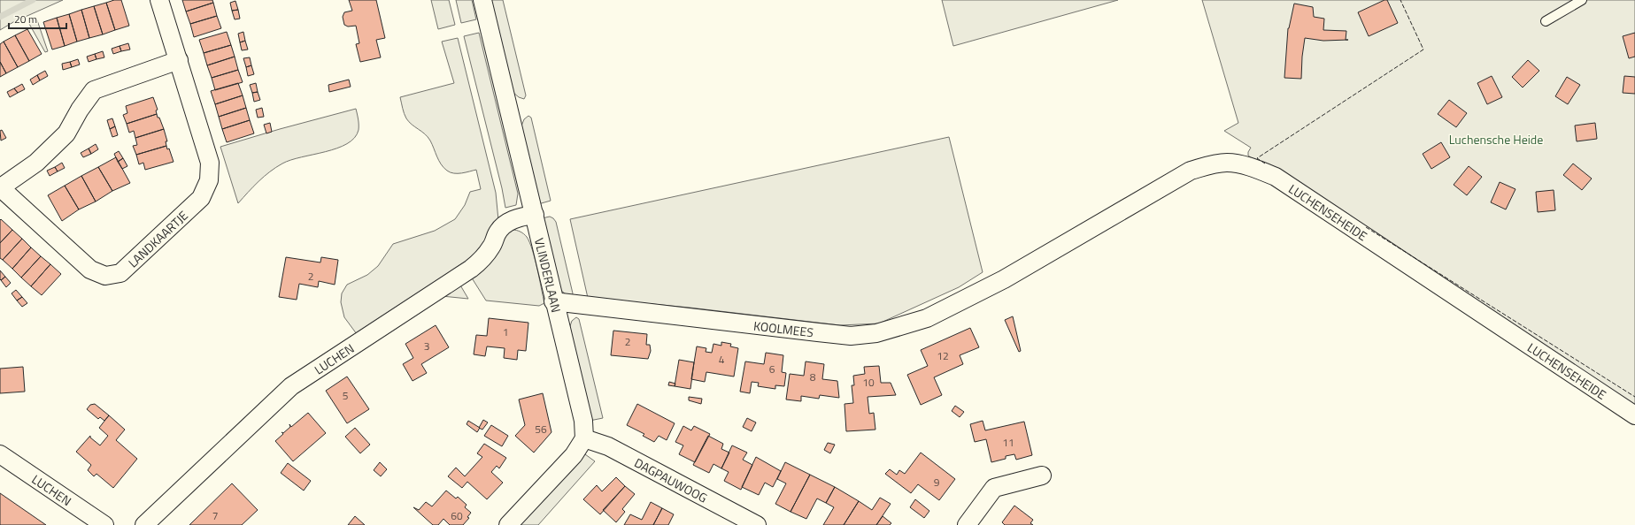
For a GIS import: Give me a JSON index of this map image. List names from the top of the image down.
{
  "streets": {
    "street": [
      "LUCHENSEHEIDE",
      "LANDKAARTJE",
      "VLINDERLAAN",
      "KOOLMEES",
      "LUCHEN",
      "DAGPAUWOOG"
    ]
  },
  "crossings": [
    ["LUCHENSEHEIDE", "KOOLMEES"],
    ["VLINDERLAAN", "KOOLMEES"],
    ["VLINDERLAAN", "LUCHEN"],
    ["VLINDERLAAN", "DAGPAUWOOG"]
  ],
  "parks": ["Luchensche Heide"],
  "house_numbers": [
    "2",
    "1",
    "2",
    "3",
    "12",
    "4",
    "6",
    "8",
    "10",
    "5",
    "56",
    "11",
    "9",
    "7",
    "60"
  ],
  "scale_bar": "20 m"
}
